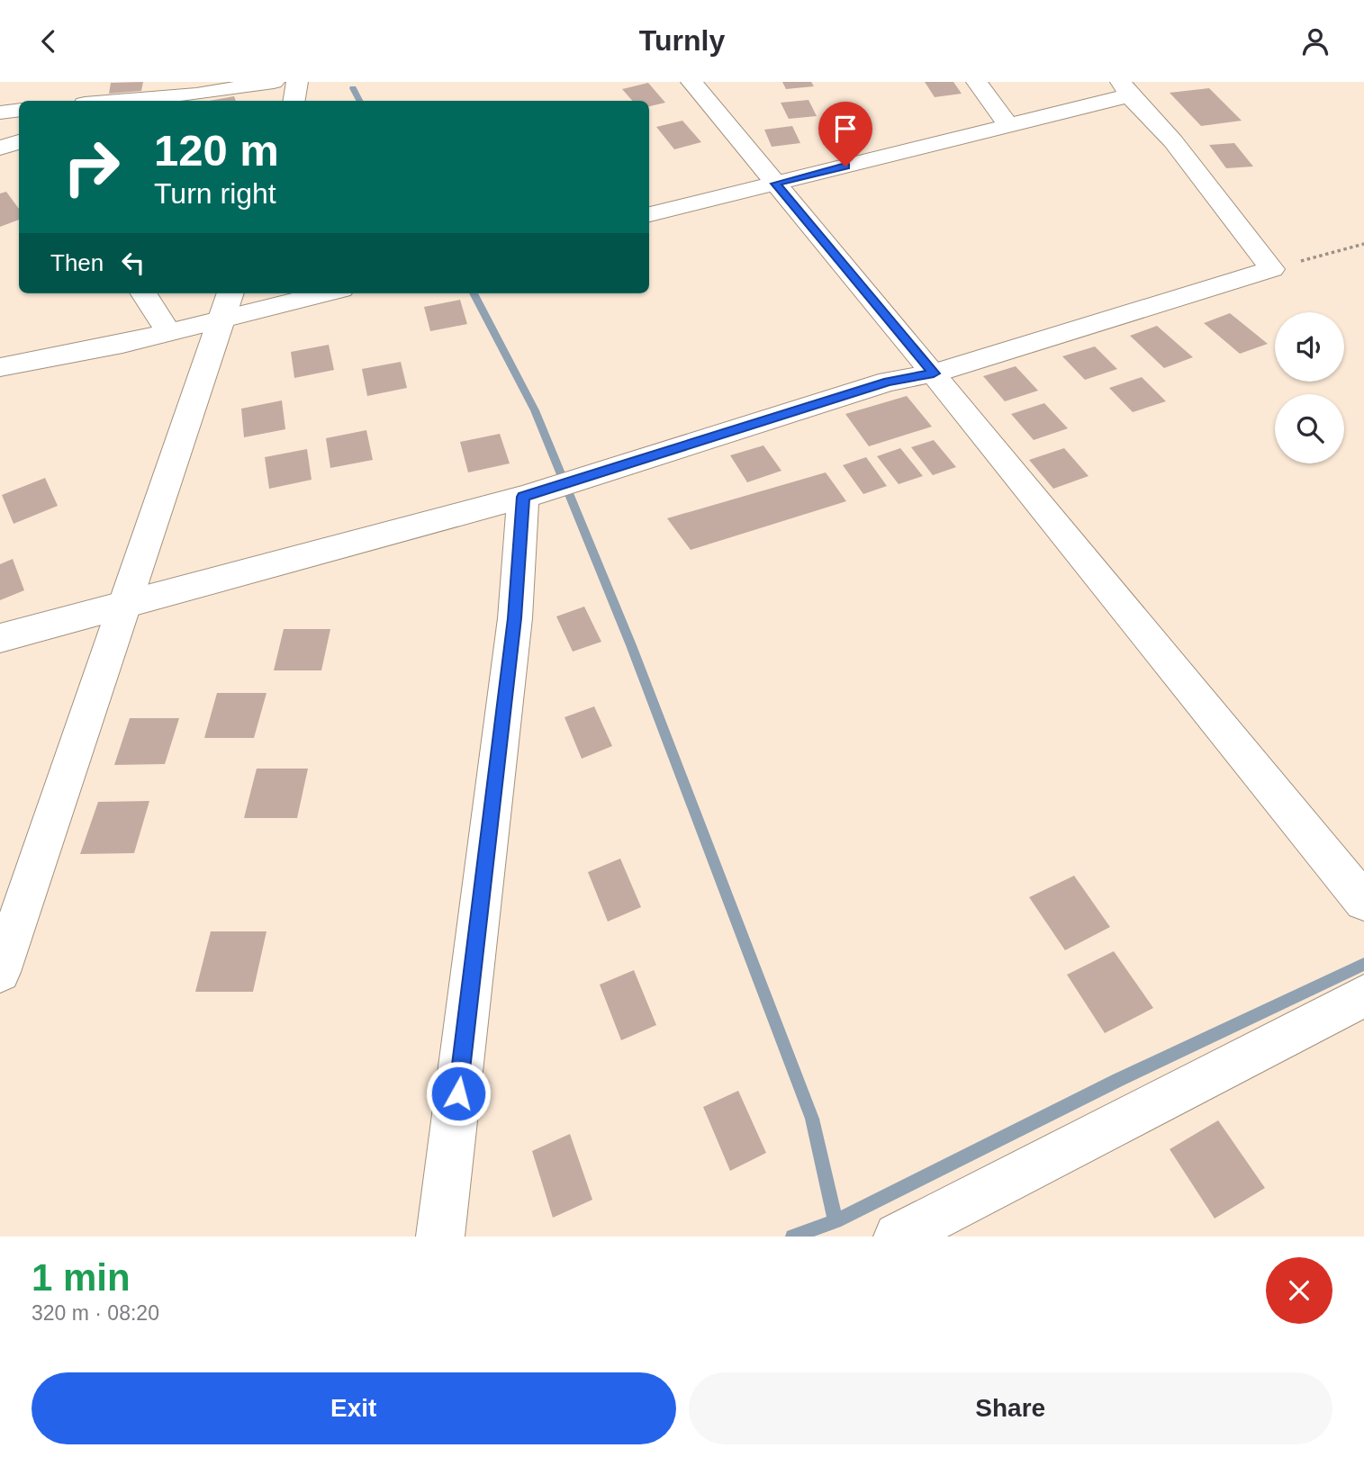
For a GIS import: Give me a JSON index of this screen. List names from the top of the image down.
{
  "page": {
    "header": "Turnly",
    "turn": ["120 m", "Turn right"],
    "then": "Then",
    "heading": ["1 min", "320 m · 08:20"],
    "buttons": ["Exit", "Share"]
  }
}
